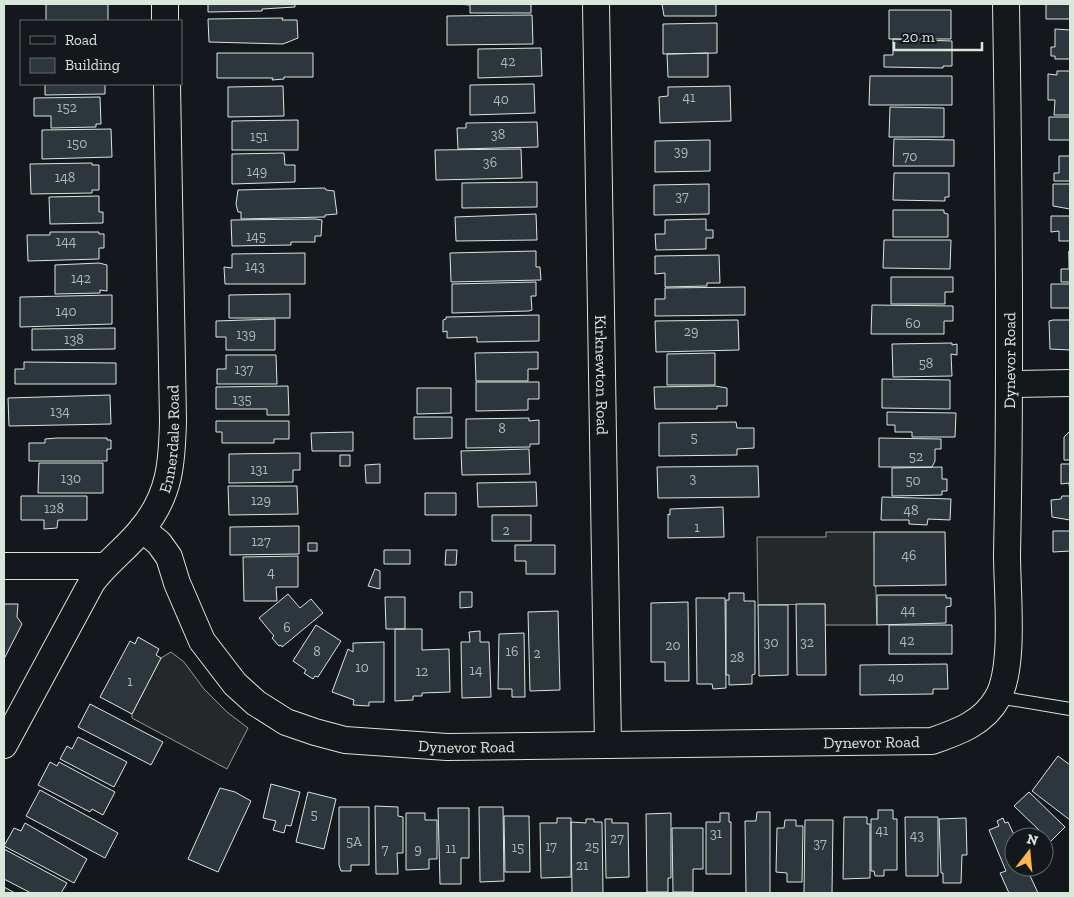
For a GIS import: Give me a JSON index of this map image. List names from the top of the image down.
{
  "streets": {
    "street": ["Dynevor Road", "Kirknewton Road", "Ennerdale Road"]
  },
  "crossings": [
    ["Dynevor Road", "Kirknewton Road"],
    ["Dynevor Road", "Ennerdale Road"]
  ],
  "house_numbers": [
    "42",
    "41",
    "40",
    "152",
    "38",
    "151",
    "150",
    "39",
    "70",
    "36",
    "149",
    "148",
    "37",
    "145",
    "144",
    "143",
    "142",
    "140",
    "60",
    "29",
    "139",
    "138",
    "58",
    "137",
    "135",
    "134",
    "8",
    "5",
    "52",
    "131",
    "130",
    "3",
    "50",
    "129",
    "128",
    "48",
    "1",
    "2",
    "127",
    "46",
    "4",
    "44",
    "6",
    "42",
    "30",
    "32",
    "20",
    "8",
    "16",
    "2",
    "28",
    "10",
    "14",
    "12",
    "40",
    "1",
    "5",
    "41",
    "31",
    "43",
    "27",
    "5A",
    "37",
    "17",
    "25",
    "15",
    "11",
    "7",
    "9",
    "21"
  ],
  "legend": ["Road", "Building"],
  "scale_bar": "20 m",
  "north": "top"
}
